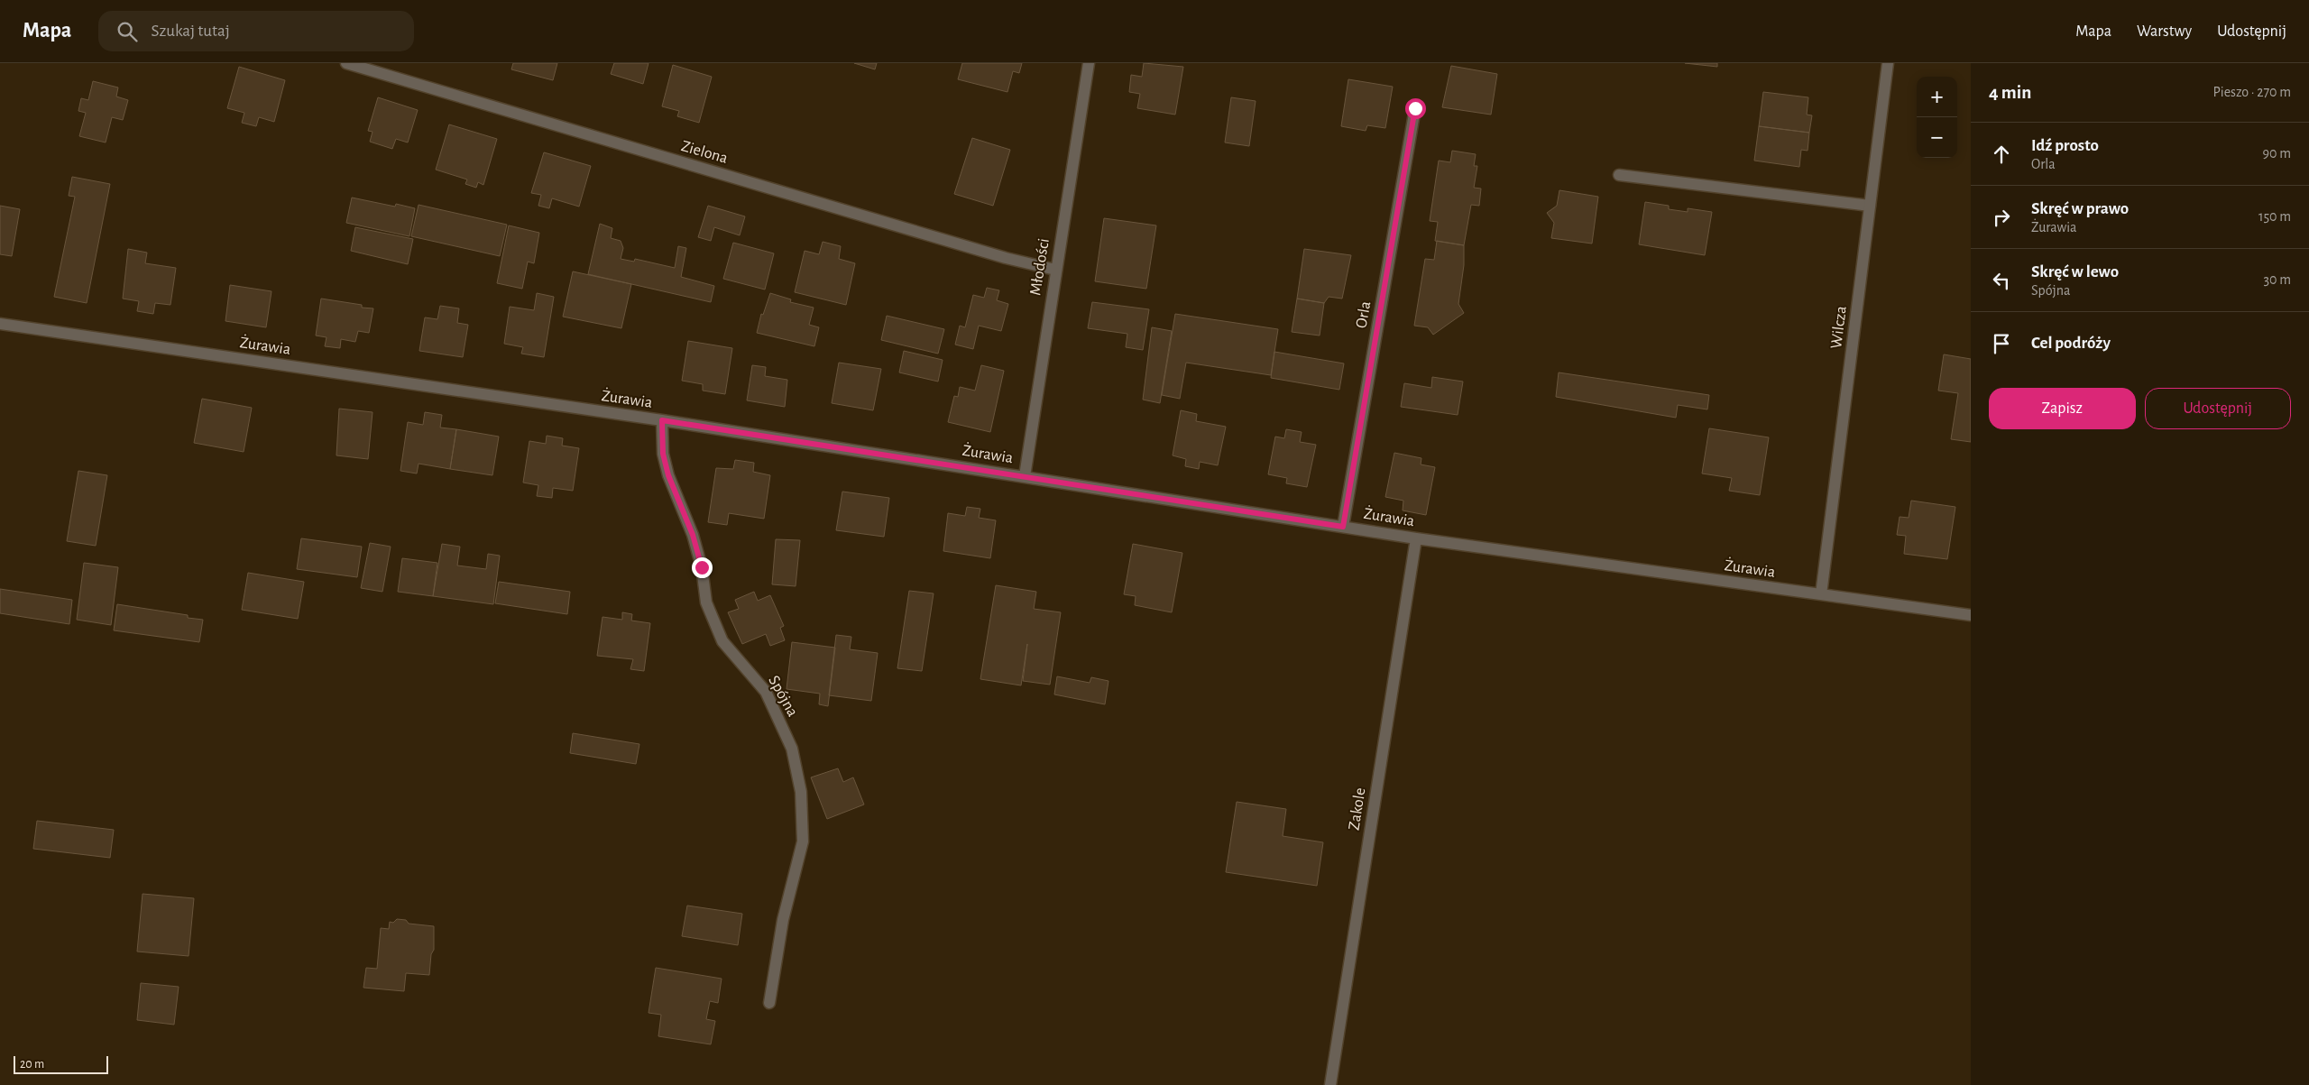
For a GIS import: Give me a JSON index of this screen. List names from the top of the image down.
{
  "streets": {
    "street": [
      "Zielona",
      "Młodości",
      "Orla",
      "Wilcza",
      "Żurawia",
      "Spójna",
      "Zakole"
    ]
  },
  "crossings": [
    ["Zielona", "Młodości"],
    ["Młodości", "Żurawia"],
    ["Orla", "Żurawia"],
    ["Wilcza", "Żurawia"],
    ["Żurawia", "Spójna"],
    ["Żurawia", "Zakole"]
  ],
  "scale_bar": "20 m",
  "page": {
    "header": "Mapa",
    "search": "Szukaj tutaj",
    "nav": ["Mapa", "Warstwy", "Udostępnij"],
    "heading": ["4 min", "Pieszo · 270 m"],
    "map_buttons": ["+", "−"],
    "list": [
      ["Idź prosto", "Orla", "90 m"],
      ["Skręć w prawo", "Żurawia", "150 m"],
      ["Skręć w lewo", "Spójna", "30 m"],
      "Cel podróży"
    ],
    "buttons": ["Zapisz", "Udostępnij"],
    "scale": "20 m"
  }
}
